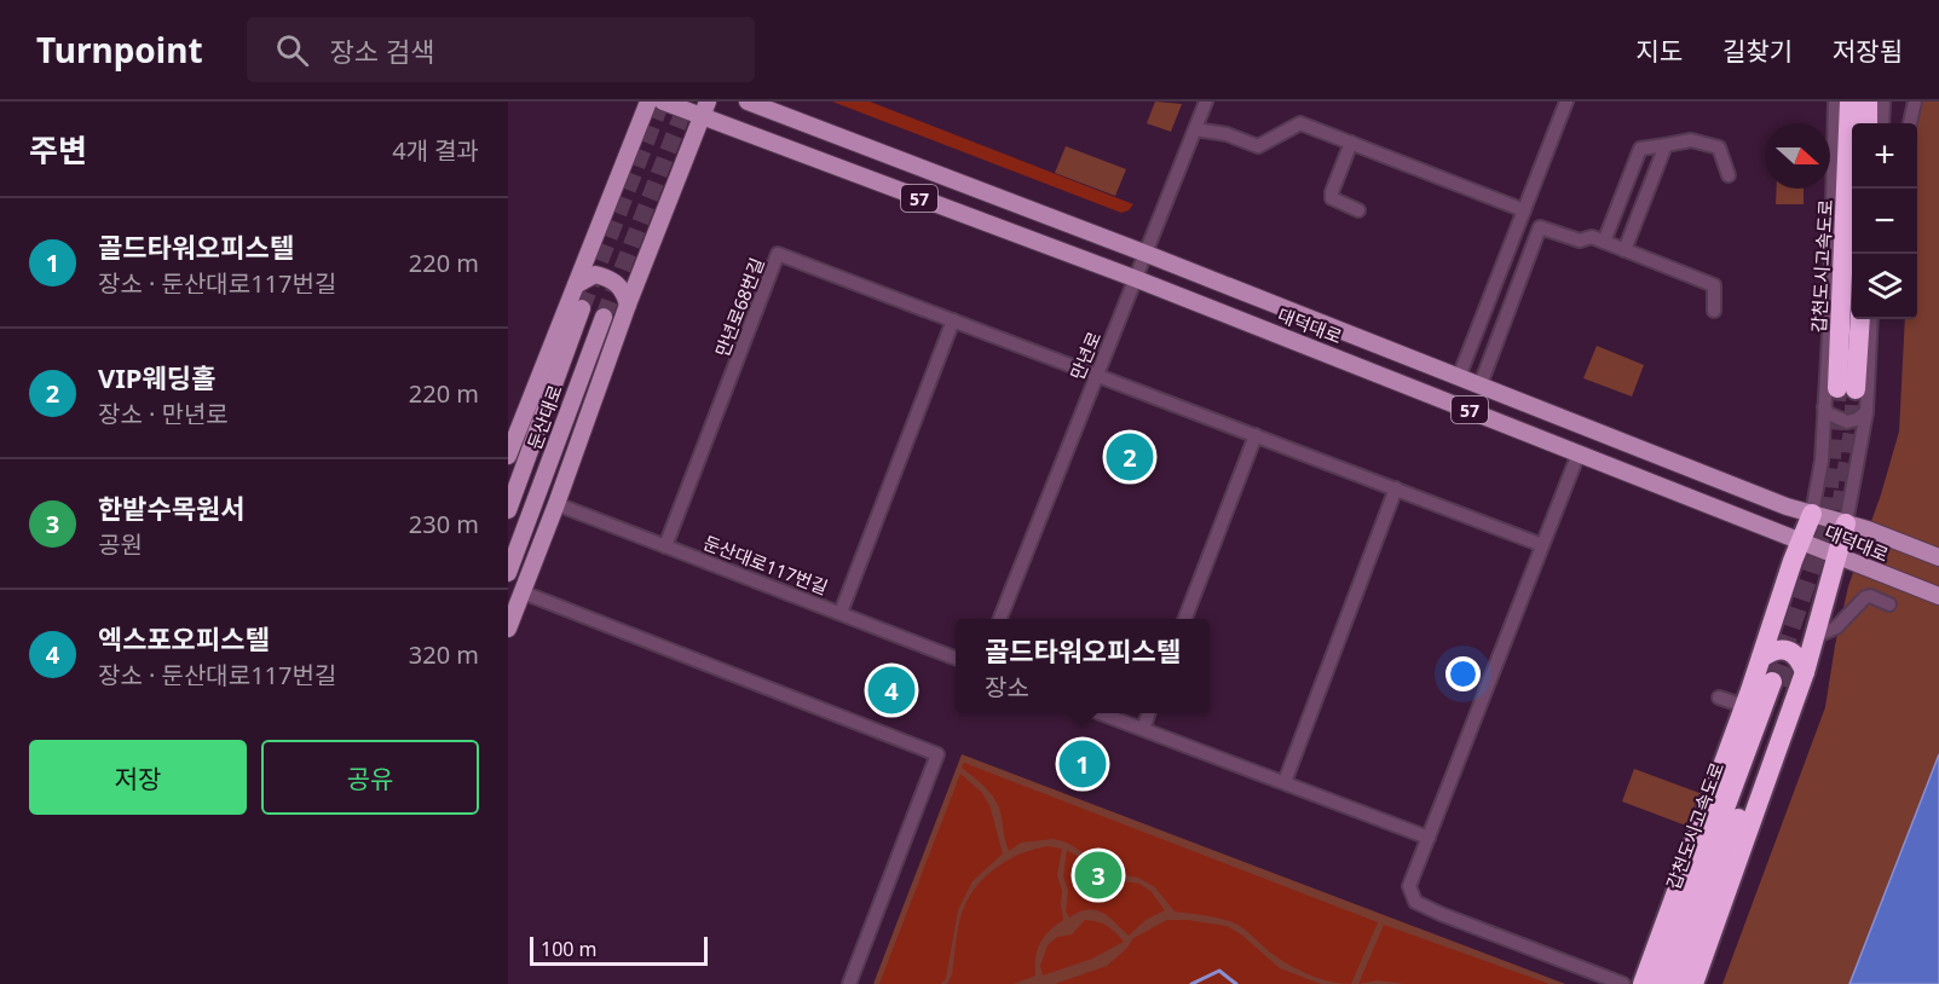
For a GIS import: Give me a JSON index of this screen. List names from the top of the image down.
{
  "streets": {
    "highway": ["갑천도시고속도로"],
    "main road": ["57", "대덕대로", "둔산대로"],
    "street": ["만년로68번길", "만년로", "둔산대로117번길"]
  },
  "crossings": [
    ["만년로68번길", "만년로"],
    ["만년로68번길", "둔산대로117번길"],
    ["대덕대로", "만년로"]
  ],
  "scale_bar": "100 m",
  "north": "right",
  "page": {
    "header": "Turnpoint",
    "search": "장소 검색",
    "nav": ["지도", "길찾기", "저장됨"],
    "heading": ["주변", "4개 결과"],
    "map_buttons": ["+", "−"],
    "list": [
      {
        "mark": "1",
        "name": "골드타워오피스텔",
        "note": "장소 · 둔산대로117번길",
        "value": "220 m"
      },
      {
        "mark": "2",
        "name": "VIP웨딩홀",
        "note": "장소 · 만년로",
        "value": "220 m"
      },
      {
        "mark": "3",
        "name": "한밭수목원서",
        "note": "공원",
        "value": "230 m"
      },
      {
        "mark": "4",
        "name": "엑스포오피스텔",
        "note": "장소 · 둔산대로117번길",
        "value": "320 m"
      }
    ],
    "pins": [
      "2",
      "4",
      "1",
      "3"
    ],
    "popup": ["골드타워오피스텔", "장소"],
    "buttons": ["저장", "공유"],
    "scale": "100 m"
  }
}
